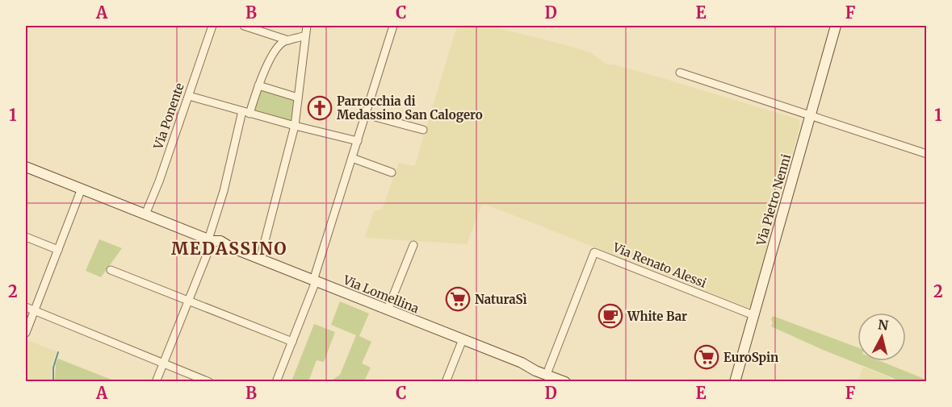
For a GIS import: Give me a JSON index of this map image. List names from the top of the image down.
{
  "streets": {
    "main road": ["Via Pietro Nenni", "Via Lomellina"],
    "street": ["Via Ponente", "Via Renato Alessi"]
  },
  "crossings": [
    ["Via Ponente", "Via Lomellina"],
    ["Via Pietro Nenni", "Via Renato Alessi"],
    ["Via Renato Alessi", "Via Lomellina"]
  ],
  "districts": ["MEDASSINO"],
  "places": {
    "church": ["Parrocchia di Medassino San Calogero"],
    "supermarket": ["NaturaSì", "EuroSpin"],
    "cafe": ["White Bar"]
  },
  "north": "top",
  "grid": {
    "columns": [
      "A",
      "B",
      "C",
      "D",
      "E",
      "F"
    ],
    "rows": ["1", "2"]
  }
}
